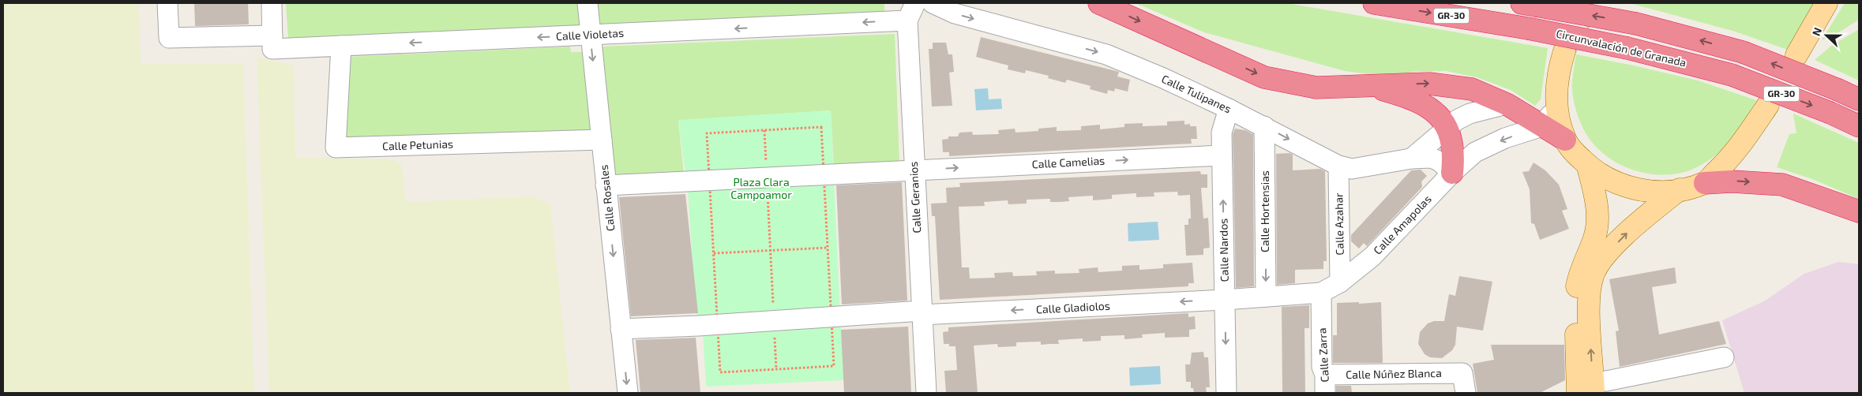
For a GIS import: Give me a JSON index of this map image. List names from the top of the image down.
{
  "streets": {
    "highway": ["GR-30", "Circunvalación de Granada"],
    "street": [
      "Calle Violetas",
      "Calle Tulipanes",
      "Calle Petunias",
      "Calle Camelias",
      "Calle Geranios",
      "Calle Rosales",
      "Calle Hortensias",
      "Calle Azahar",
      "Calle Amapolas",
      "Calle Nardos",
      "Calle Gladiolos",
      "Calle Zarra",
      "Calle Núñez Blanca"
    ]
  },
  "crossings": [
    ["Calle Violetas", "Calle Petunias"],
    ["Calle Violetas", "Calle Geranios"],
    ["Calle Violetas", "Calle Rosales"],
    ["Calle Tulipanes", "Calle Hortensias"],
    ["Calle Tulipanes", "Calle Azahar"],
    ["Calle Tulipanes", "Calle Amapolas"],
    ["Calle Tulipanes", "Calle Nardos"],
    ["Calle Petunias", "Calle Rosales"],
    ["Calle Camelias", "Calle Geranios"],
    ["Calle Camelias", "Calle Nardos"],
    ["Calle Geranios", "Calle Gladiolos"],
    ["Calle Hortensias", "Calle Amapolas"],
    ["Calle Azahar", "Calle Amapolas"],
    ["Calle Amapolas", "Calle Nardos"],
    ["Calle Amapolas", "Calle Gladiolos"],
    ["Calle Amapolas", "Calle Zarra"],
    ["Calle Nardos", "Calle Gladiolos"],
    ["Calle Zarra", "Calle Núñez Blanca"]
  ],
  "one_way": [
    "Calle Tulipanes",
    "Calle Camelias",
    "Calle Rosales",
    "Calle Hortensias",
    "Calle Gladiolos"
  ],
  "parks": ["Plaza Clara Campoamor"],
  "north": "left"
}
